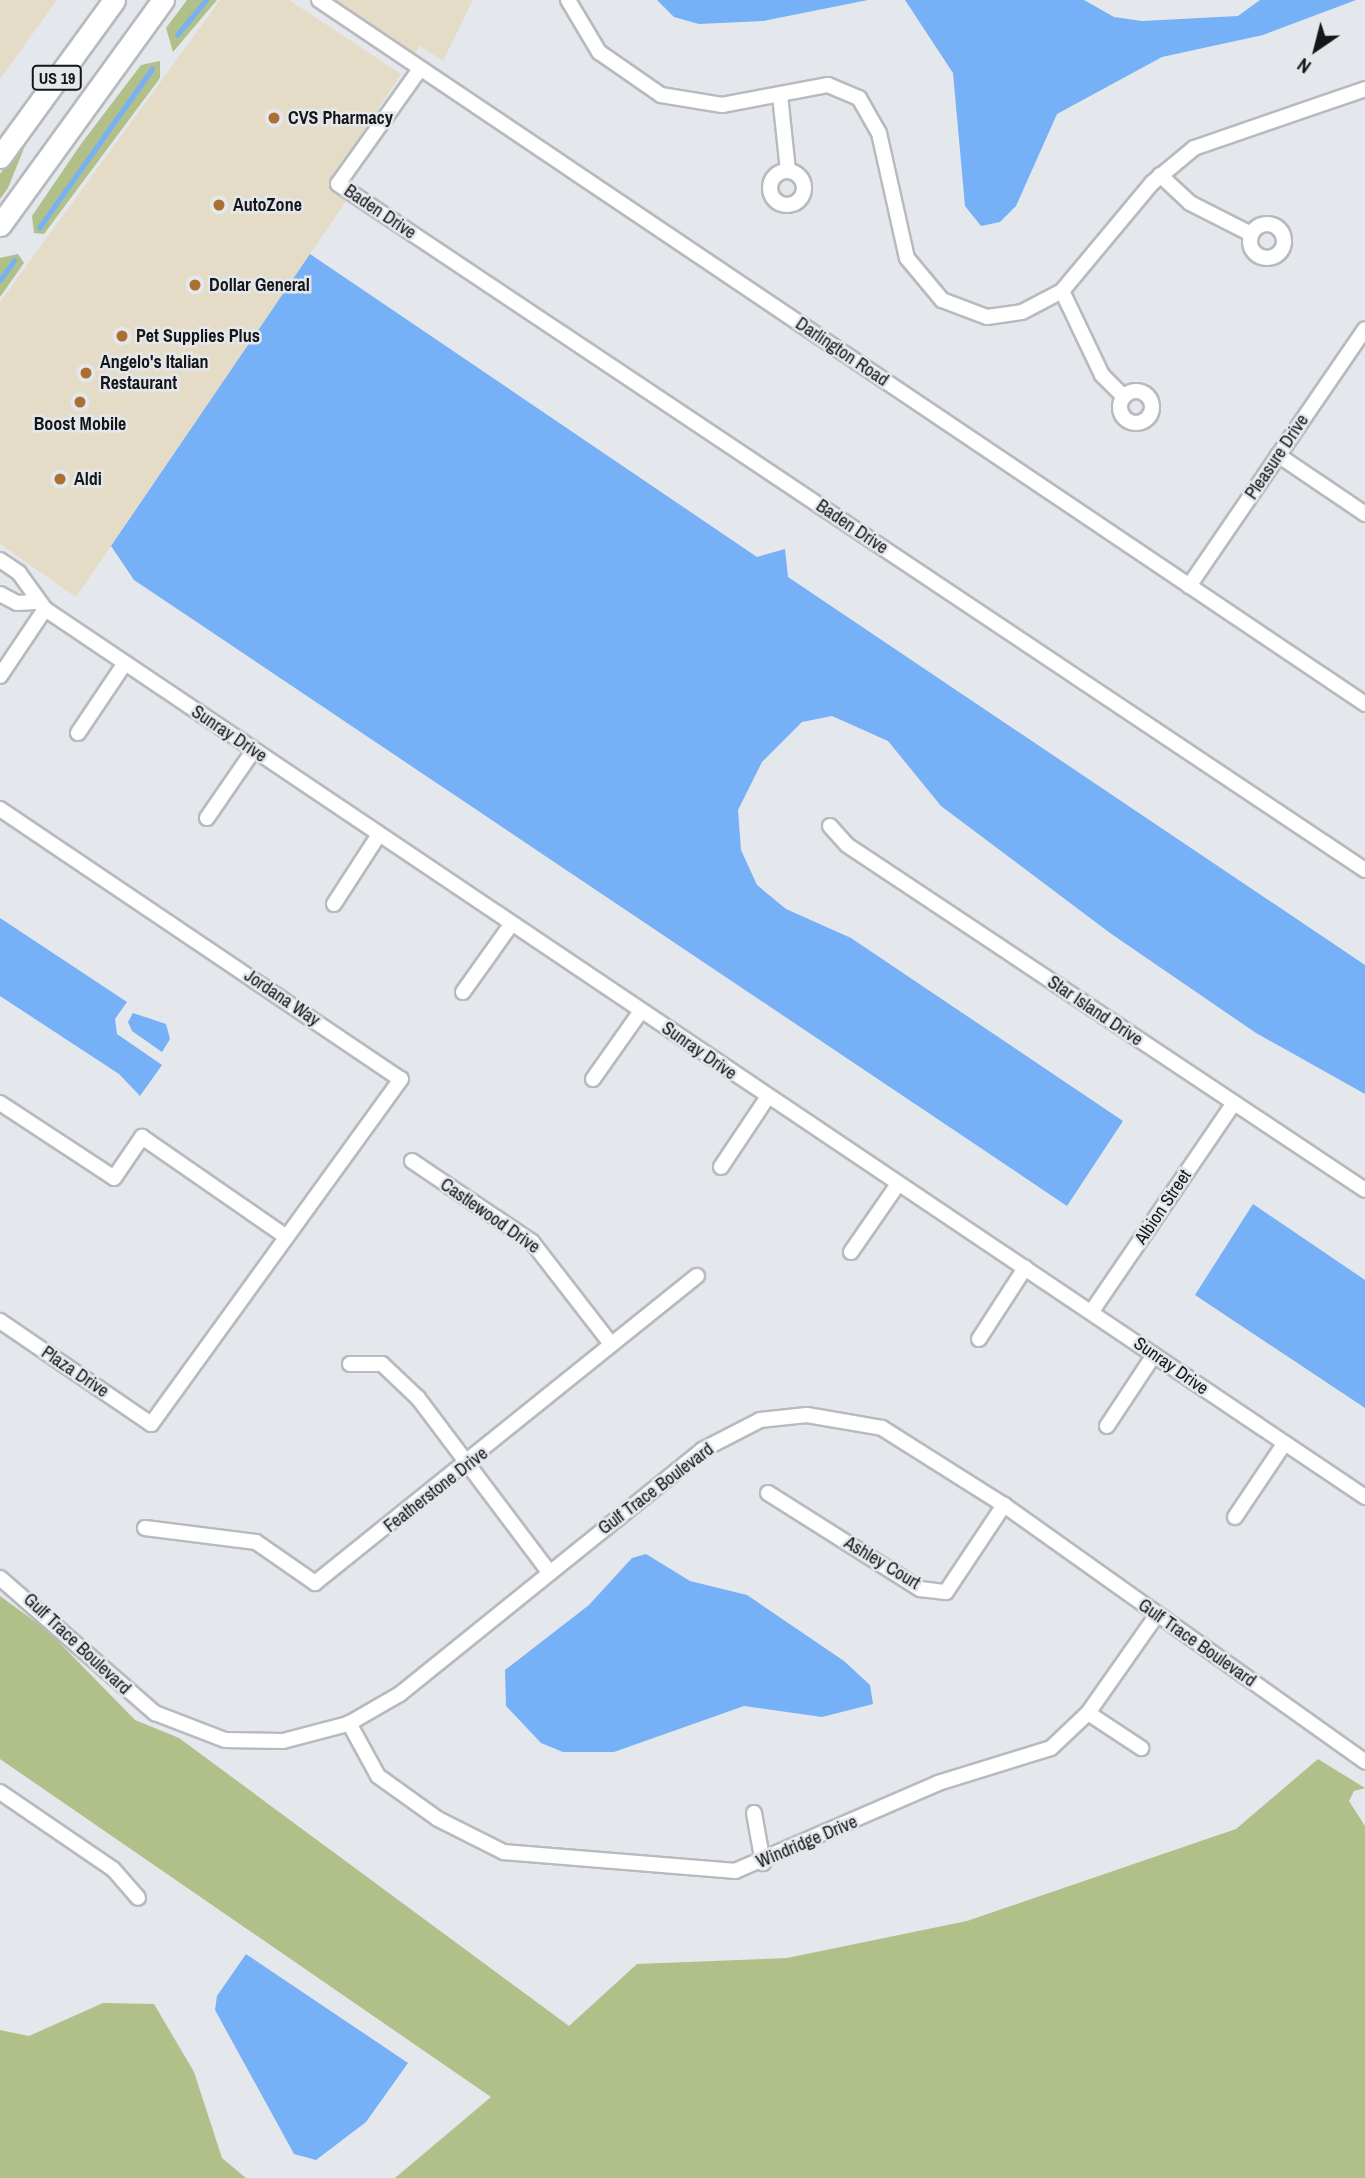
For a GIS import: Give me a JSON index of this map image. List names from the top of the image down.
{
  "streets": {
    "highway": ["US 19"],
    "street": [
      "Baden Drive",
      "Darlington Road",
      "Pleasure Drive",
      "Sunray Drive",
      "Jordana Way",
      "Star Island Drive",
      "Albion Street",
      "Castlewood Drive",
      "Plaza Drive",
      "Gulf Trace Boulevard",
      "Featherstone Drive",
      "Ashley Court",
      "Windridge Drive"
    ]
  },
  "crossings": [
    ["Baden Drive", "Darlington Road"],
    ["Darlington Road", "Pleasure Drive"],
    ["Sunray Drive", "Albion Street"],
    ["Jordana Way", "Plaza Drive"],
    ["Star Island Drive", "Albion Street"],
    ["Castlewood Drive", "Featherstone Drive"],
    ["Gulf Trace Boulevard", "Ashley Court"],
    ["Gulf Trace Boulevard", "Windridge Drive"]
  ],
  "places": [
    "CVS Pharmacy",
    "AutoZone",
    "Dollar General",
    "Pet Supplies Plus",
    "Angelo's Italian Restaurant",
    "Boost Mobile",
    "Aldi"
  ],
  "north": "bottom left"
}
